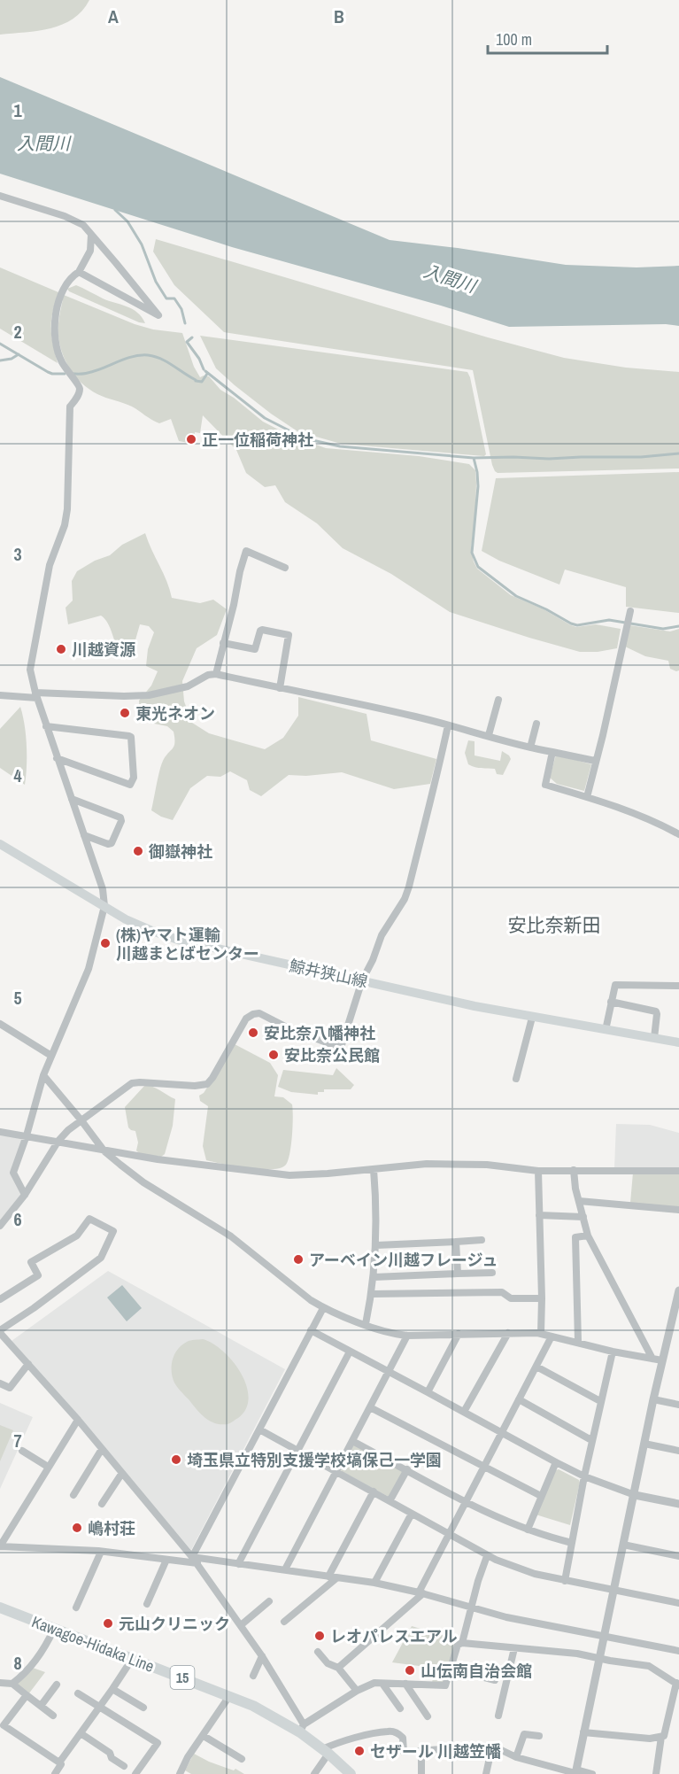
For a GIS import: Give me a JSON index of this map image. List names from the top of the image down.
{
  "streets": {
    "main road": ["鯨井狭山線", "Kawagoe-Hidaka Line", "15"]
  },
  "districts": ["安比奈新田"],
  "water": ["入間川"],
  "places": [
    "正一位稲荷神社",
    "川越資源",
    "東光ネオン",
    "御嶽神社",
    "(株)ヤマト運輸 川越まとばセンター",
    "安比奈八幡神社",
    "安比奈公民館",
    "アーベイン川越フレージュ",
    "埼玉県立特別支援学校塙保己一学園",
    "嶋村荘",
    "元山クリニック",
    "レオパレスエアル",
    "山伝南自治会館",
    "セザール 川越笠幡"
  ],
  "scale_bar": "100 m",
  "grid": {
    "columns": ["A", "B"],
    "rows": [
      "1",
      "2",
      "3",
      "4",
      "5",
      "6",
      "7",
      "8"
    ]
  }
}
